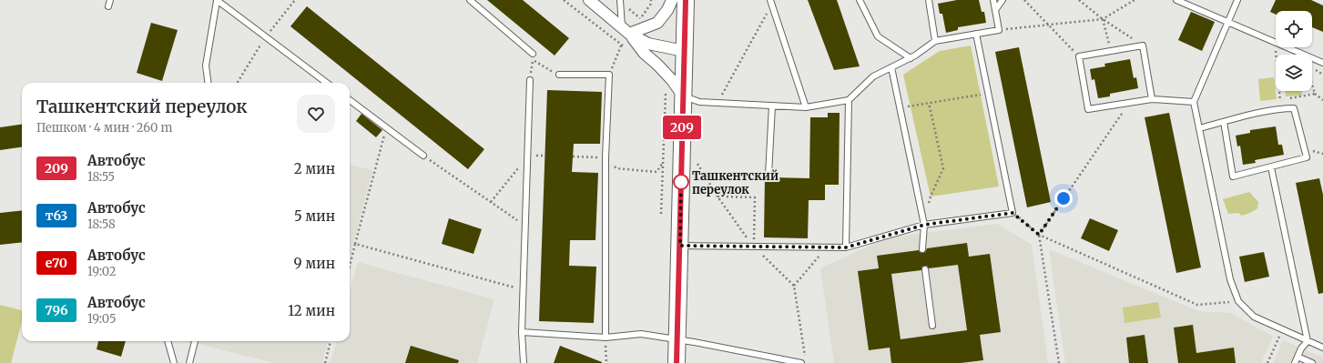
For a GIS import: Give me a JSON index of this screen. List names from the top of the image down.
{
  "places": ["Ташкентский переулок"],
  "lines": ["bus line 209"],
  "page": {
    "on_map": "209",
    "heading": ["Ташкентский переулок", "Пешком · 4 мин · 260 m"],
    "list": [
      {
        "mark": "209",
        "name": "Автобус",
        "note": "18:55",
        "value": "2 мин"
      },
      {
        "mark": "т63",
        "name": "Автобус",
        "note": "18:58",
        "value": "5 мин"
      },
      {
        "mark": "е70",
        "name": "Автобус",
        "note": "19:02",
        "value": "9 мин"
      },
      {
        "mark": "796",
        "name": "Автобус",
        "note": "19:05",
        "value": "12 мин"
      }
    ]
  }
}
